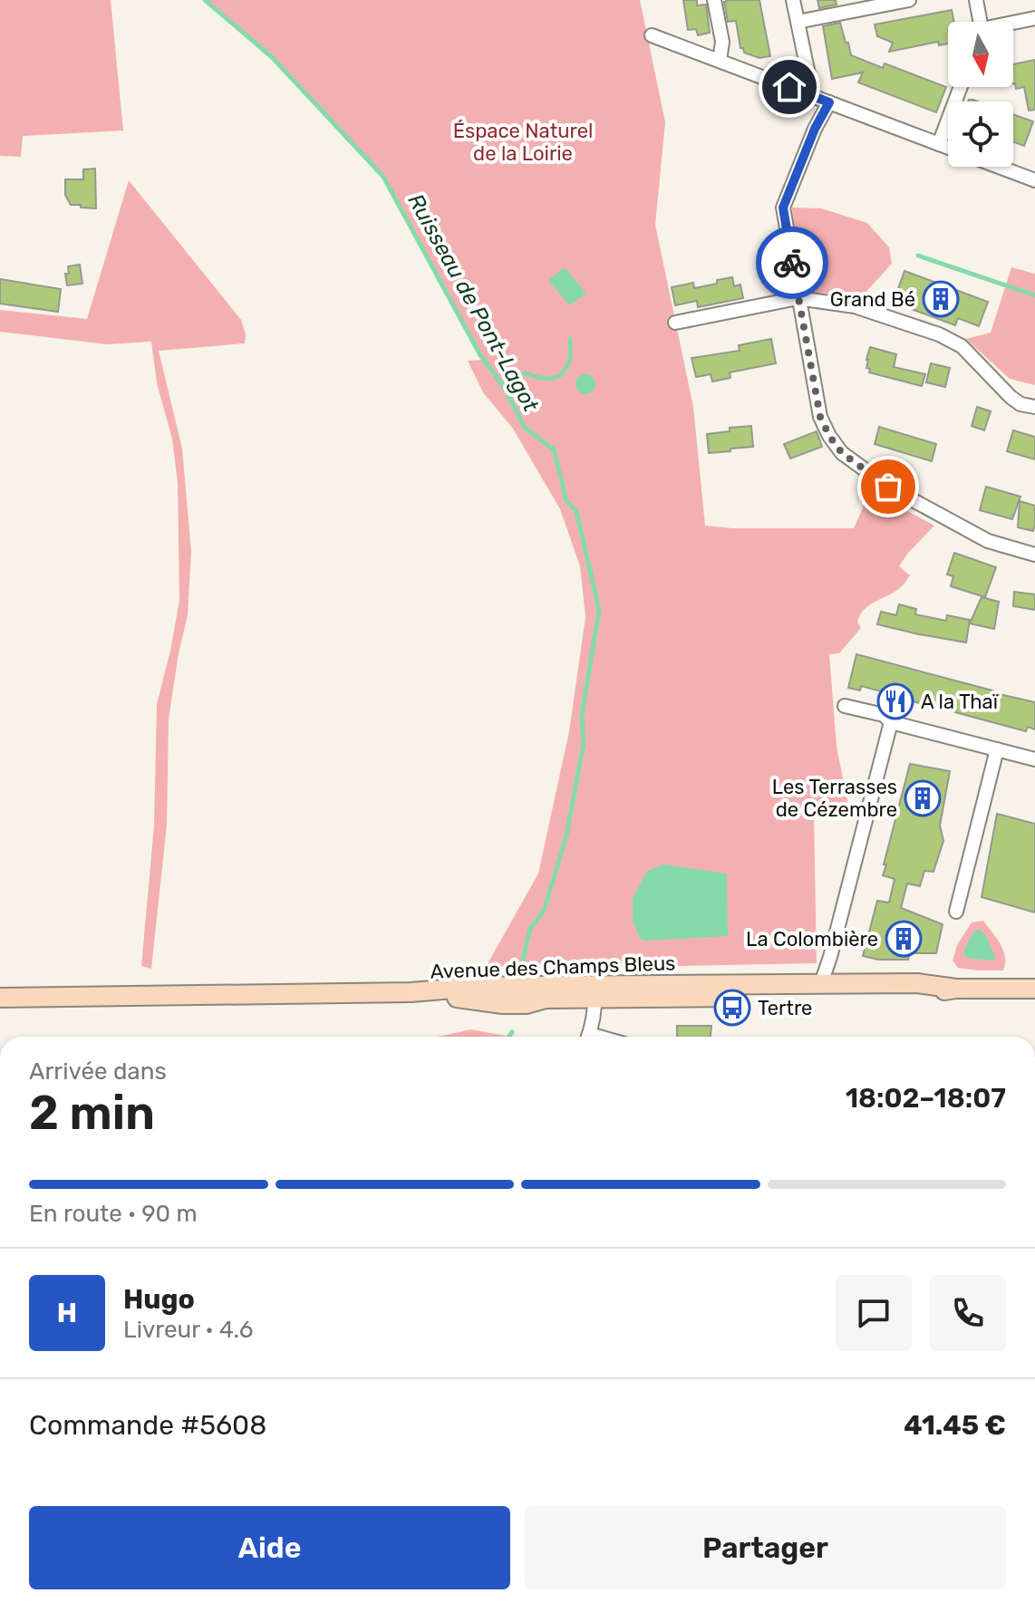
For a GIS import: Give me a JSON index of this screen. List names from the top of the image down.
{
  "streets": {
    "main road": ["Avenue des Champs Bleus"]
  },
  "water": ["Ruisseau de Pont-Lagot"],
  "parks": ["Éspace Naturel de la Loirie"],
  "places": {
    "building": ["Grand Bé", "Les Terrasses de Cézembre", "La Colombière"],
    "restaurant": ["A la Thaï"],
    "bus stop": ["Tertre"]
  },
  "north": "bottom",
  "page": {
    "heading": ["2 min", "Arrivée dans", "18:02–18:07"],
    "panel": [
      "Hugo",
      "Livreur · 4.6",
      "Commande #5608",
      "41.45 €"
    ],
    "bar": "En route · 90 m",
    "round": "H",
    "buttons": ["Aide", "Partager"]
  }
}
